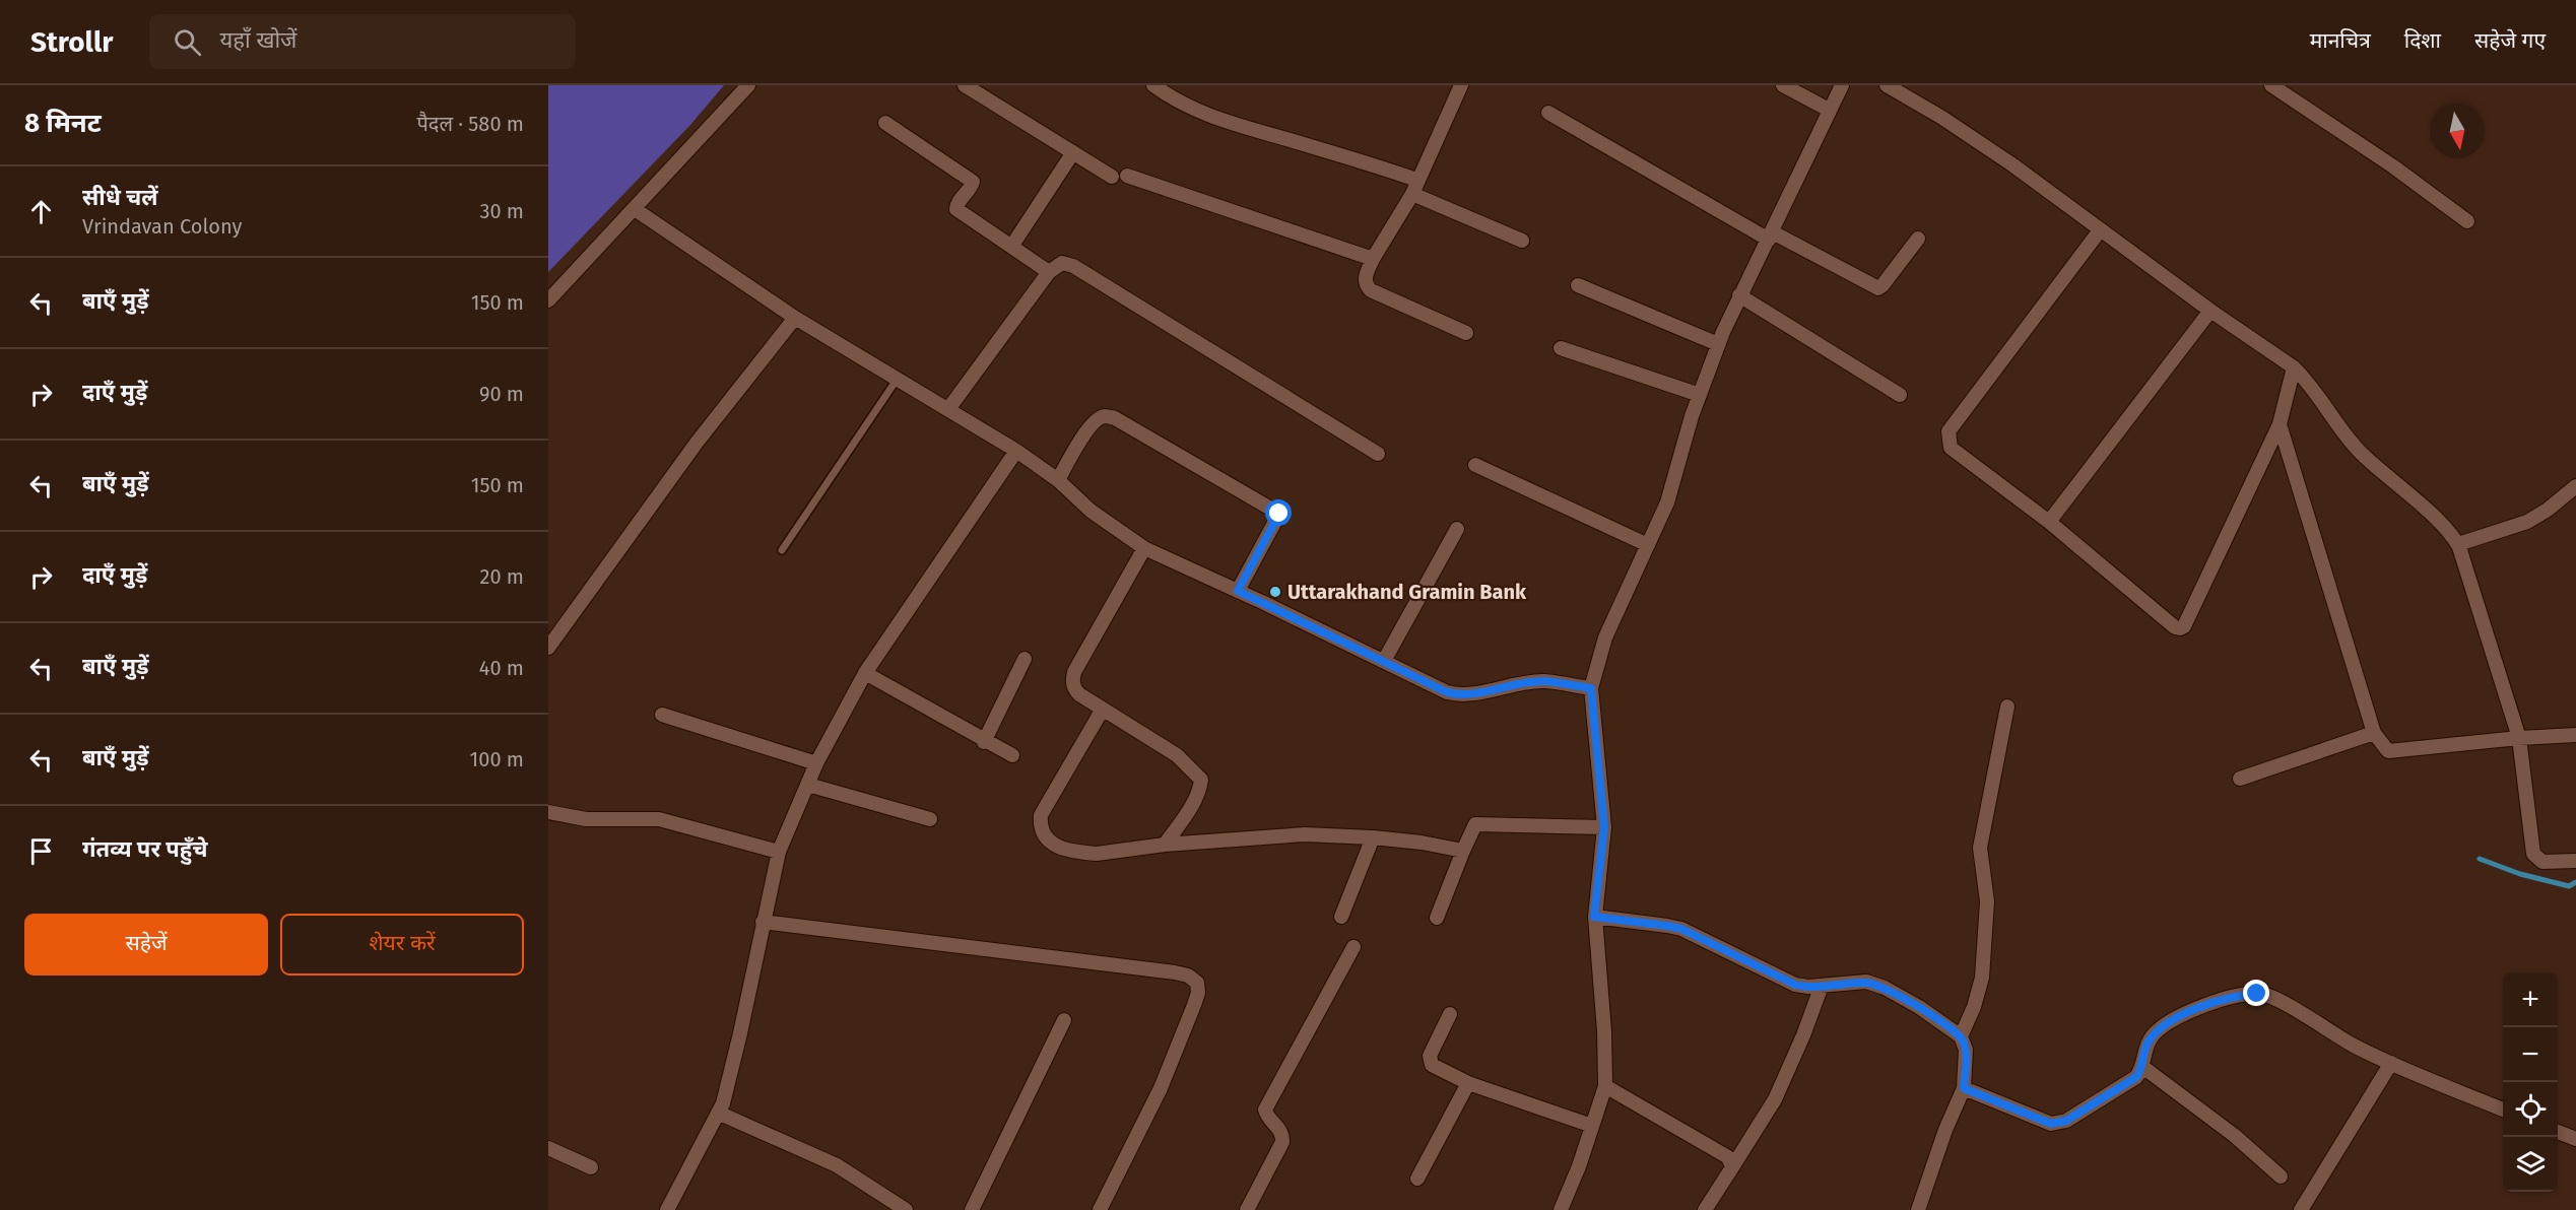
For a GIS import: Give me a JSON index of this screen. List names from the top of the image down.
{
  "places": ["Uttarakhand Gramin Bank"],
  "north": "bottom",
  "page": {
    "header": "Strollr",
    "search": "यहाँ खोजें",
    "nav": ["मानचित्र", "दिशा", "सहेजे गए"],
    "heading": ["8 मिनट", "पैदल · 580 m"],
    "list": [
      ["सीधे चलें", "Vrindavan Colony", "30 m"],
      ["बाएँ मुड़ें", "150 m"],
      ["दाएँ मुड़ें", "90 m"],
      ["बाएँ मुड़ें", "150 m"],
      ["दाएँ मुड़ें", "20 m"],
      ["बाएँ मुड़ें", "40 m"],
      ["बाएँ मुड़ें", "100 m"],
      "गंतव्य पर पहुँचे"
    ],
    "buttons": ["सहेजें", "शेयर करें"],
    "map_buttons": ["+", "−"]
  }
}
